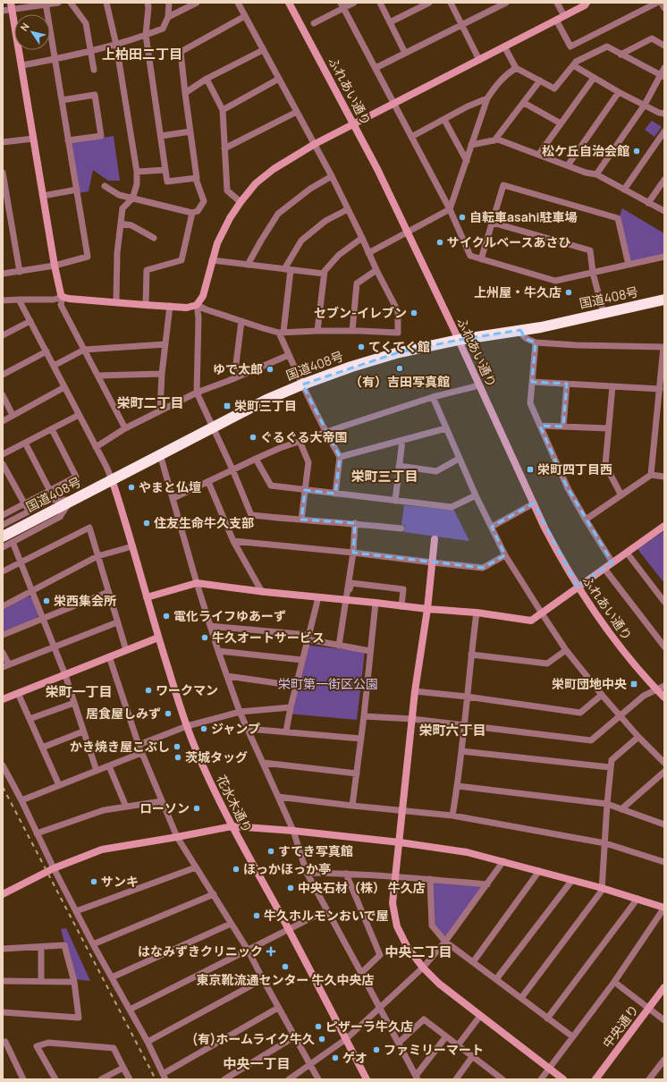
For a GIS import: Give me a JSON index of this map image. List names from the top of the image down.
{
  "streets": {
    "highway": ["国道408号"],
    "street": ["ふれあい通り", "花水木通り", "中央通り"]
  },
  "crossings": [
    ["ふれあい通り", "国道408号"],
    ["国道408号", "花水木通り"]
  ],
  "districts": [
    "上柏田二丁目",
    "栄町二丁目",
    "栄町三丁目",
    "栄町一丁目",
    "栄町六丁目",
    "中央二丁目",
    "中央一丁目"
  ],
  "parks": ["栄町第一街区公園"],
  "places": {
    "other": [
      "松ケ丘自治会館",
      "自転車asahi駐車場",
      "サイクルベースあさひ",
      "上州屋・牛久店",
      "セブン-イレブン",
      "てくてく館",
      "（有）吉田写真館",
      "ゆで太郎",
      "ぐるぐる大帝国",
      "やまと仏壇",
      "住友生命牛久支部",
      "栄西集会所",
      "電化ライフゆあーず",
      "牛久オートサービス",
      "ワークマン",
      "居食屋しみず",
      "ジャンプ",
      "かき焼き屋こぶし",
      "茨城タッグ",
      "ローソン",
      "すてき写真館",
      "ほっかほっか亭",
      "サンキ",
      "中央石材（株） 牛久店",
      "牛久ホルモンおいで屋",
      "東京靴流通センター 牛久中央店",
      "ピザーラ牛久店",
      "(有)ホームライク牛久",
      "ファミリーマート",
      "ゲオ"
    ],
    "transit": ["栄町三丁目", "栄町四丁目西", "栄町団地中央"],
    "health": ["はなみずきクリニック"]
  },
  "north": "top left"
}
